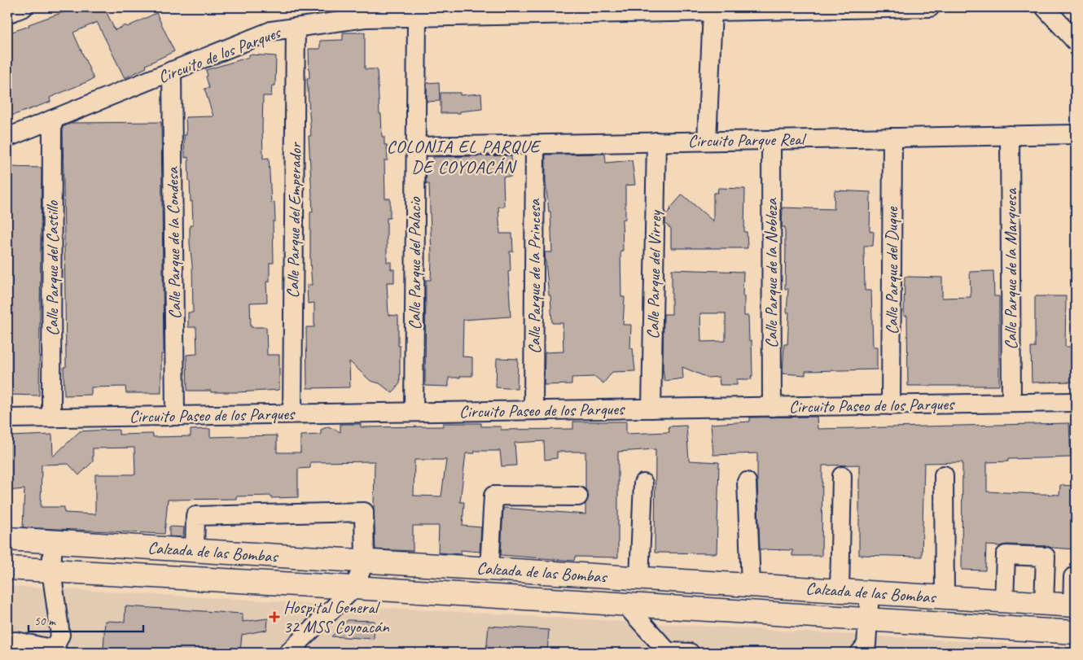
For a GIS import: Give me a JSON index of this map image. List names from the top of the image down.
{
  "streets": {
    "main road": ["Calzada de las Bombas"],
    "street": [
      "Circuito de los Parques",
      "Circuito Parque Real",
      "Calle Parque del Emperador",
      "Calle Parque de la Condesa",
      "Calle Parque del Palacio",
      "Calle Parque del Castillo",
      "Calle Parque de la Marquesa",
      "Calle Parque del Duque",
      "Calle Parque de la Nobleza",
      "Calle Parque del Virrey",
      "Calle Parque de la Princesa",
      "Circuito Paseo de los Parques"
    ]
  },
  "crossings": [
    ["Circuito de los Parques", "Calle Parque del Emperador"],
    ["Circuito de los Parques", "Calle Parque de la Condesa"],
    ["Circuito de los Parques", "Calle Parque del Palacio"],
    ["Circuito de los Parques", "Calle Parque del Castillo"],
    ["Circuito Parque Real", "Calle Parque del Palacio"],
    ["Circuito Parque Real", "Calle Parque de la Marquesa"],
    ["Circuito Parque Real", "Calle Parque del Duque"],
    ["Circuito Parque Real", "Calle Parque de la Nobleza"],
    ["Circuito Parque Real", "Calle Parque del Virrey"],
    ["Circuito Parque Real", "Calle Parque de la Princesa"],
    ["Calle Parque del Emperador", "Circuito Paseo de los Parques"],
    ["Calle Parque de la Condesa", "Circuito Paseo de los Parques"],
    ["Calle Parque del Palacio", "Circuito Paseo de los Parques"],
    ["Calle Parque del Castillo", "Circuito Paseo de los Parques"],
    ["Calle Parque de la Marquesa", "Circuito Paseo de los Parques"],
    ["Calle Parque del Duque", "Circuito Paseo de los Parques"],
    ["Calle Parque de la Nobleza", "Circuito Paseo de los Parques"],
    ["Calle Parque del Virrey", "Circuito Paseo de los Parques"],
    ["Calle Parque de la Princesa", "Circuito Paseo de los Parques"]
  ],
  "districts": ["COLONIA EL PARQUE DE COYOACÁN"],
  "places": {
    "health": ["Hospital General 32 MSS Coyoacán"]
  },
  "scale_bar": "50 m"
}
